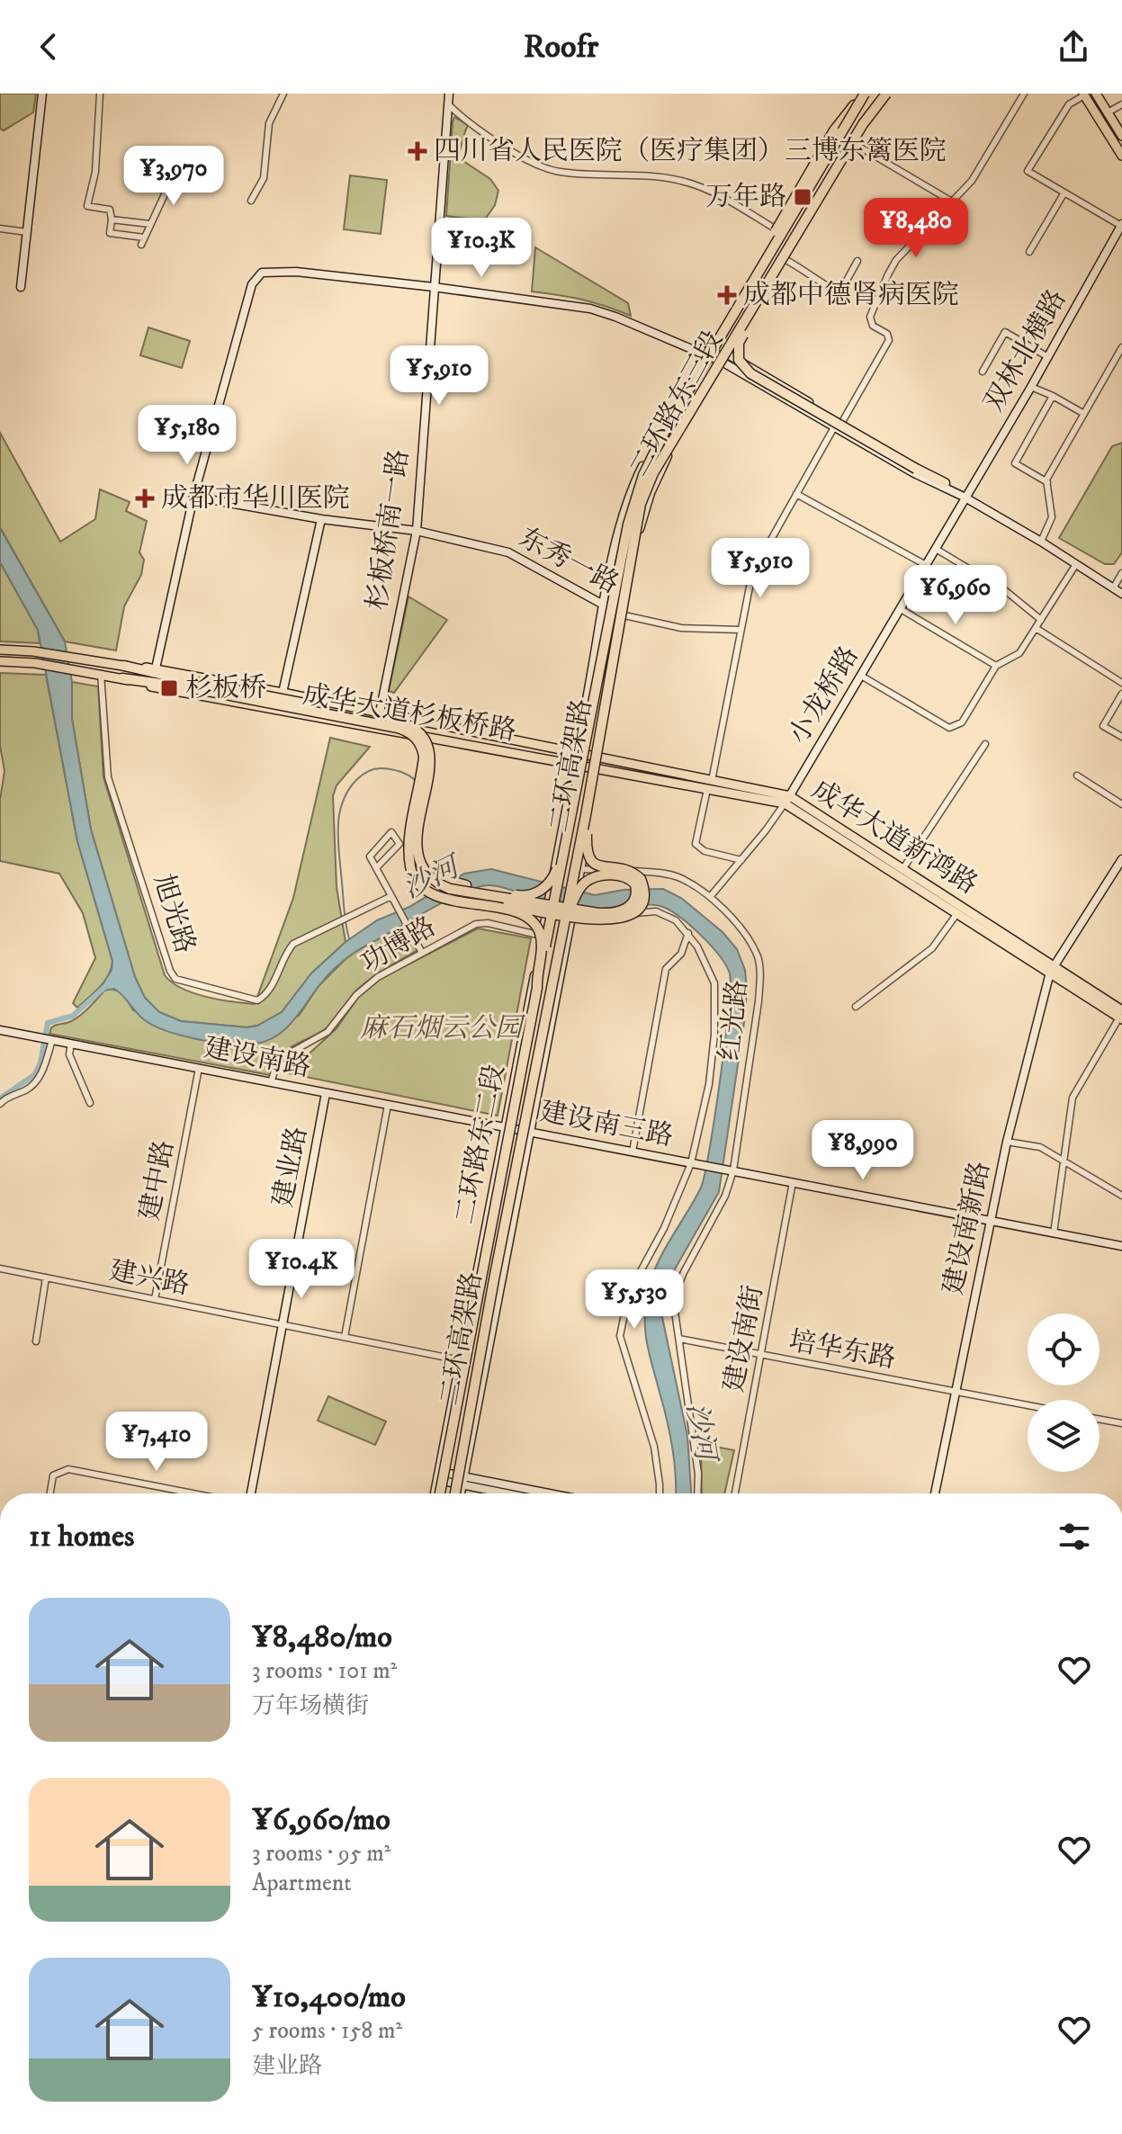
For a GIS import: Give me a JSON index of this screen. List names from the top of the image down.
{
  "streets": {
    "highway": ["二环高架路"],
    "main road": ["成华大道杉板桥路", "成华大道新鸿路"],
    "street": [
      "双林北横路",
      "二环路东三段",
      "杉板桥南一路",
      "东秀一路",
      "小龙桥路",
      "旭光路",
      "功博路",
      "红光路",
      "建设南路",
      "建设南三路",
      "二环路东二段",
      "建业路",
      "建中路",
      "建设南新路",
      "建兴路",
      "建设南街",
      "培华东路"
    ]
  },
  "crossings": [
    ["双林北横路", "小龙桥路"],
    ["二环路东三段", "东秀一路"],
    ["二环路东三段", "成华大道杉板桥路"],
    ["二环路东三段", "二环高架路"],
    ["二环路东三段", "成华大道新鸿路"],
    ["二环路东三段", "二环路东二段"],
    ["杉板桥南一路", "东秀一路"],
    ["杉板桥南一路", "成华大道杉板桥路"],
    ["小龙桥路", "成华大道新鸿路"],
    ["成华大道杉板桥路", "成华大道新鸿路"],
    ["成华大道杉板桥路", "旭光路"],
    ["成华大道杉板桥路", "二环路东二段"],
    ["成华大道新鸿路", "二环路东二段"],
    ["成华大道新鸿路", "建设南新路"],
    ["功博路", "建设南路"],
    ["功博路", "二环路东二段"],
    ["红光路", "二环路东二段"],
    ["红光路", "培华东路"],
    ["建设南路", "建设南三路"],
    ["建设南路", "二环路东二段"],
    ["建设南路", "建业路"],
    ["建设南路", "建中路"],
    ["建设南三路", "二环路东二段"],
    ["二环路东二段", "建兴路"],
    ["建业路", "建兴路"],
    ["建中路", "建兴路"],
    ["建设南新路", "培华东路"],
    ["建设南街", "培华东路"]
  ],
  "water": ["沙河"],
  "parks": ["麻石烟云公园"],
  "places": {
    "health": ["四川省人民医院（医疗集团）三博东篱医院", "成都中德肾病医院", "成都市华川医院"],
    "transit": ["万年路", "杉板桥"]
  },
  "page": {
    "header": "Roofr",
    "price": [
      "¥3,970",
      "¥8,480",
      "¥10.3K",
      "¥5,910",
      "¥5,180",
      "¥5,910",
      "¥6,960",
      "¥8,990",
      "¥10.4K",
      "¥5,530",
      "¥7,410"
    ],
    "heading": "11 homes",
    "list": [
      {
        "name": "¥8,480/mo",
        "note": "3 rooms · 101 m² · 万年场横街"
      },
      {
        "name": "¥6,960/mo",
        "note": "3 rooms · 95 m² · Apartment"
      },
      {
        "name": "¥10,400/mo",
        "note": "5 rooms · 158 m² · 建业路"
      }
    ]
  }
}
